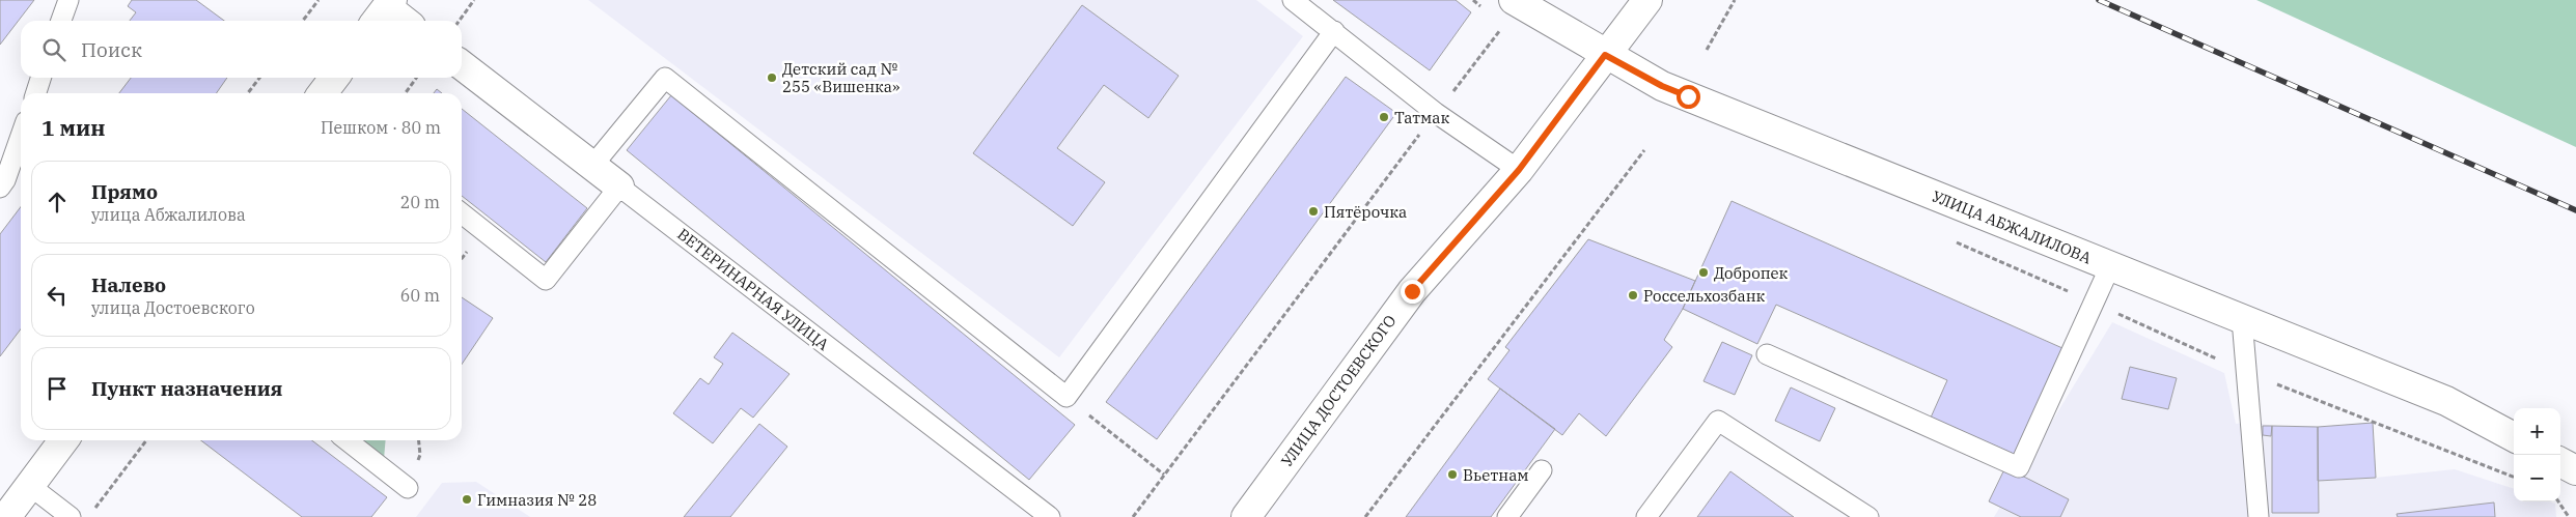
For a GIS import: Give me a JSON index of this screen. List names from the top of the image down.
{
  "streets": {
    "street": ["УЛИЦА АБЖАЛИЛОВА", "ВЕТЕРИНАРНАЯ УЛИЦА", "УЛИЦА ДОСТОЕВСКОГО"]
  },
  "crossings": [
    ["УЛИЦА АБЖАЛИЛОВА", "УЛИЦА ДОСТОЕВСКОГО"]
  ],
  "places": [
    "Детский сад № 255 «Вишенка»",
    "Татмак",
    "Пятёрочка",
    "Добропек",
    "Россельхозбанк",
    "Вьетнам",
    "Гимназия № 28"
  ],
  "page": {
    "search": "Поиск",
    "heading": ["1 мин", "Пешком · 80 m"],
    "list": [
      ["Прямо", "улица Абжалилова", "20 m"],
      ["Налево", "улица Достоевского", "60 m"],
      "Пункт назначения"
    ],
    "map_buttons": ["+", "−"]
  }
}
